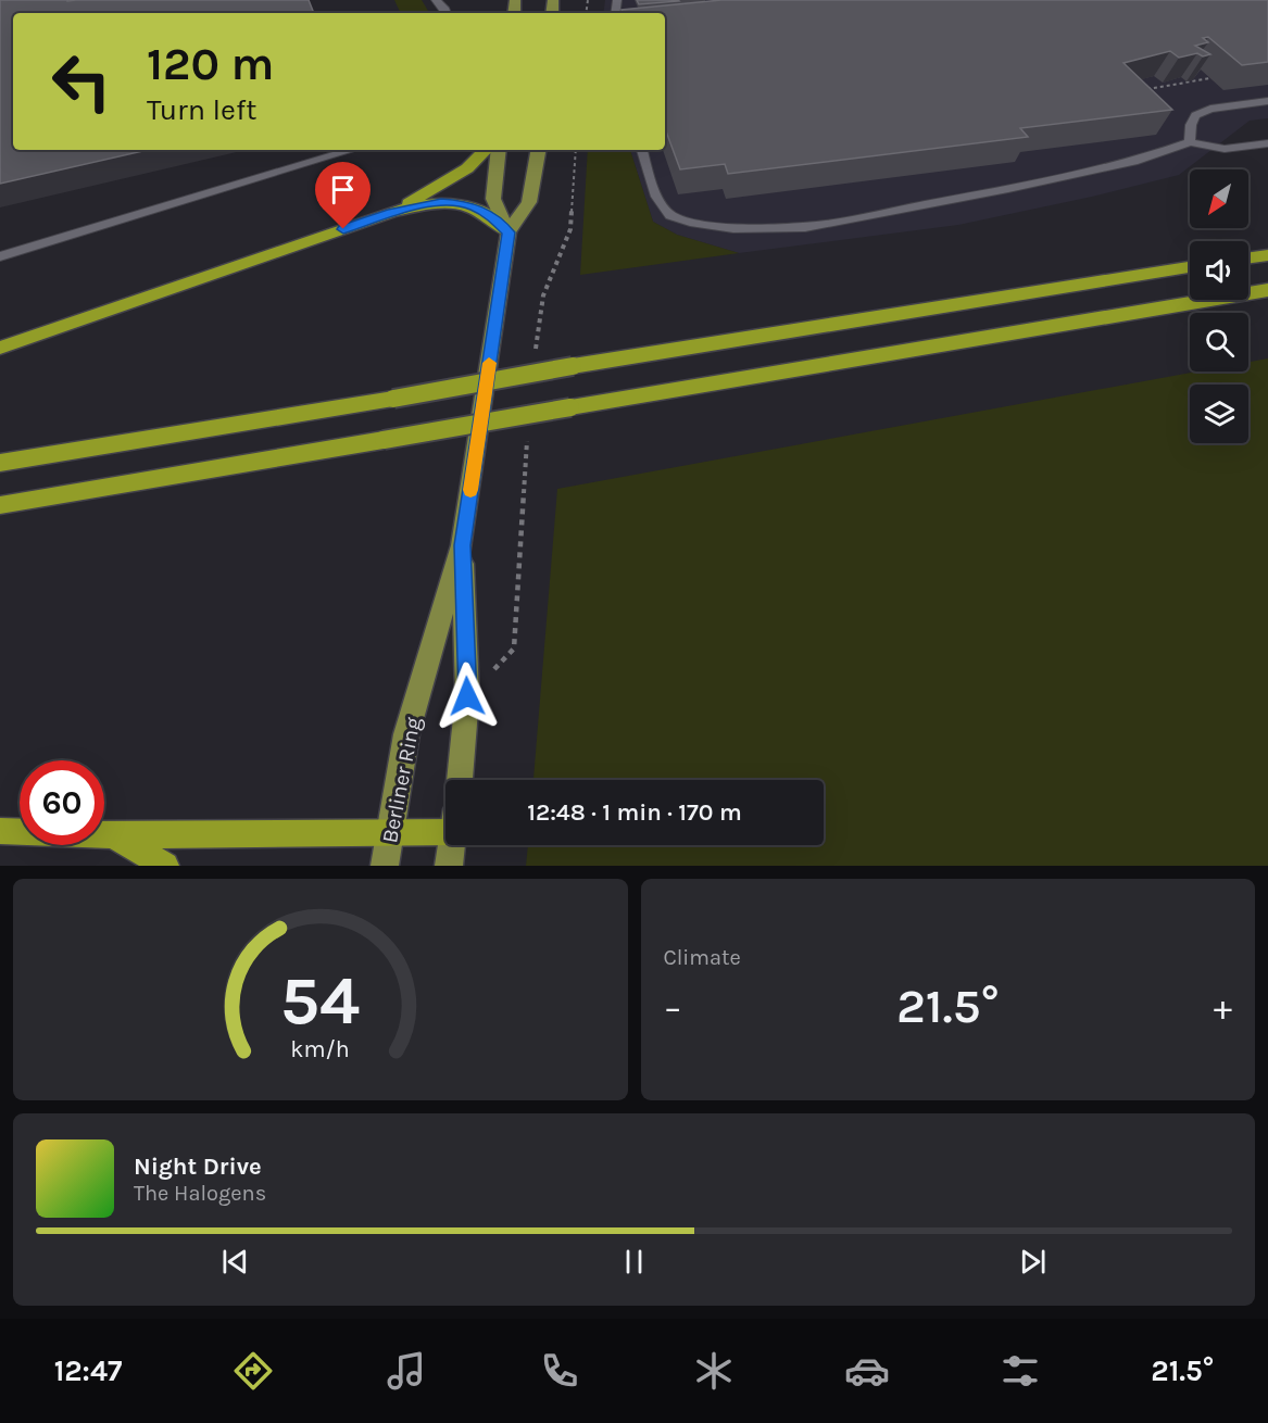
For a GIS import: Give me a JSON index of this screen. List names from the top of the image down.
{
  "streets": {
    "main road": ["Berliner Ring"]
  },
  "north": "bottom left",
  "page": {
    "turn": ["120 m", "Turn left"],
    "limit": "60",
    "trip": "12:48 · 1 min · 170 m",
    "tile": "Climate",
    "heat": ["−", "21.5°", "+"],
    "song": ["Night Drive", "The Halogens"],
    "tabs": ["12:47", "21.5°"],
    "gauge": ["54", "km/h"]
  }
}
